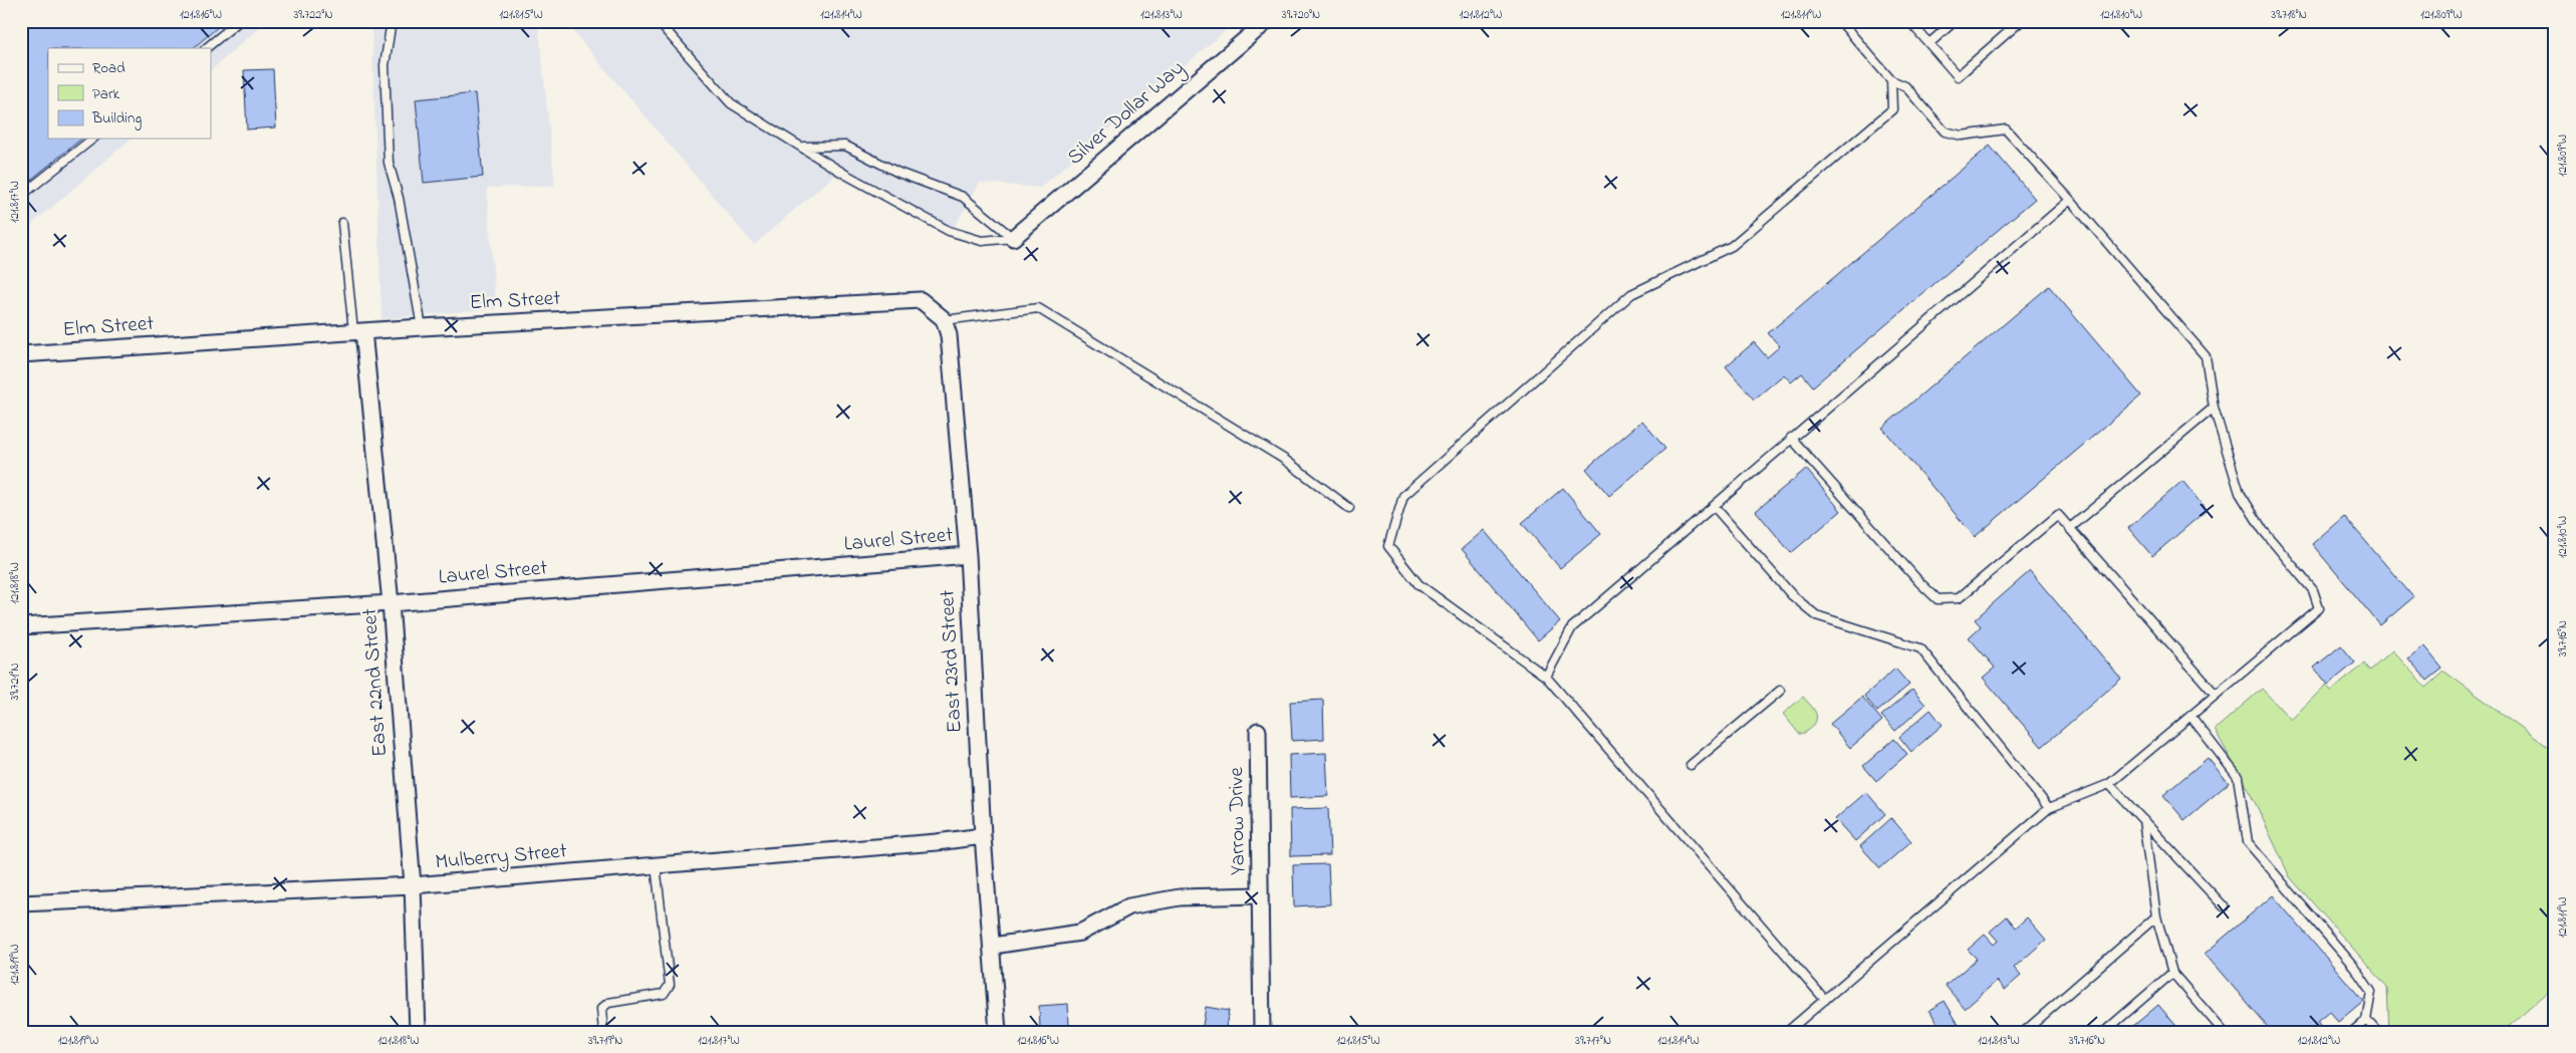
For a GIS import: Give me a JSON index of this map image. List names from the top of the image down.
{
  "streets": {
    "street": [
      "Silver Dollar Way",
      "Elm Street",
      "Laurel Street",
      "East 23rd Street",
      "East 22nd Street",
      "Yarrow Drive",
      "Mulberry Street"
    ]
  },
  "crossings": [
    ["Elm Street", "East 23rd Street"],
    ["Elm Street", "East 22nd Street"],
    ["Laurel Street", "East 23rd Street"],
    ["Laurel Street", "East 22nd Street"],
    ["East 23rd Street", "Mulberry Street"],
    ["East 22nd Street", "Mulberry Street"]
  ],
  "legend": ["Road", "Park", "Building"],
  "coordinates": [
    "121.816°W",
    "39.722°N",
    "121.815°W",
    "121.814°W",
    "121.813°W",
    "39.720°N",
    "121.812°W",
    "121.811°W",
    "121.810°W",
    "39.718°N",
    "121.809°W",
    "121.817°W",
    "121.818°W",
    "39.716°N",
    "39.721°N",
    "121.819°W",
    "39.719°N",
    "39.717°N"
  ]
}
